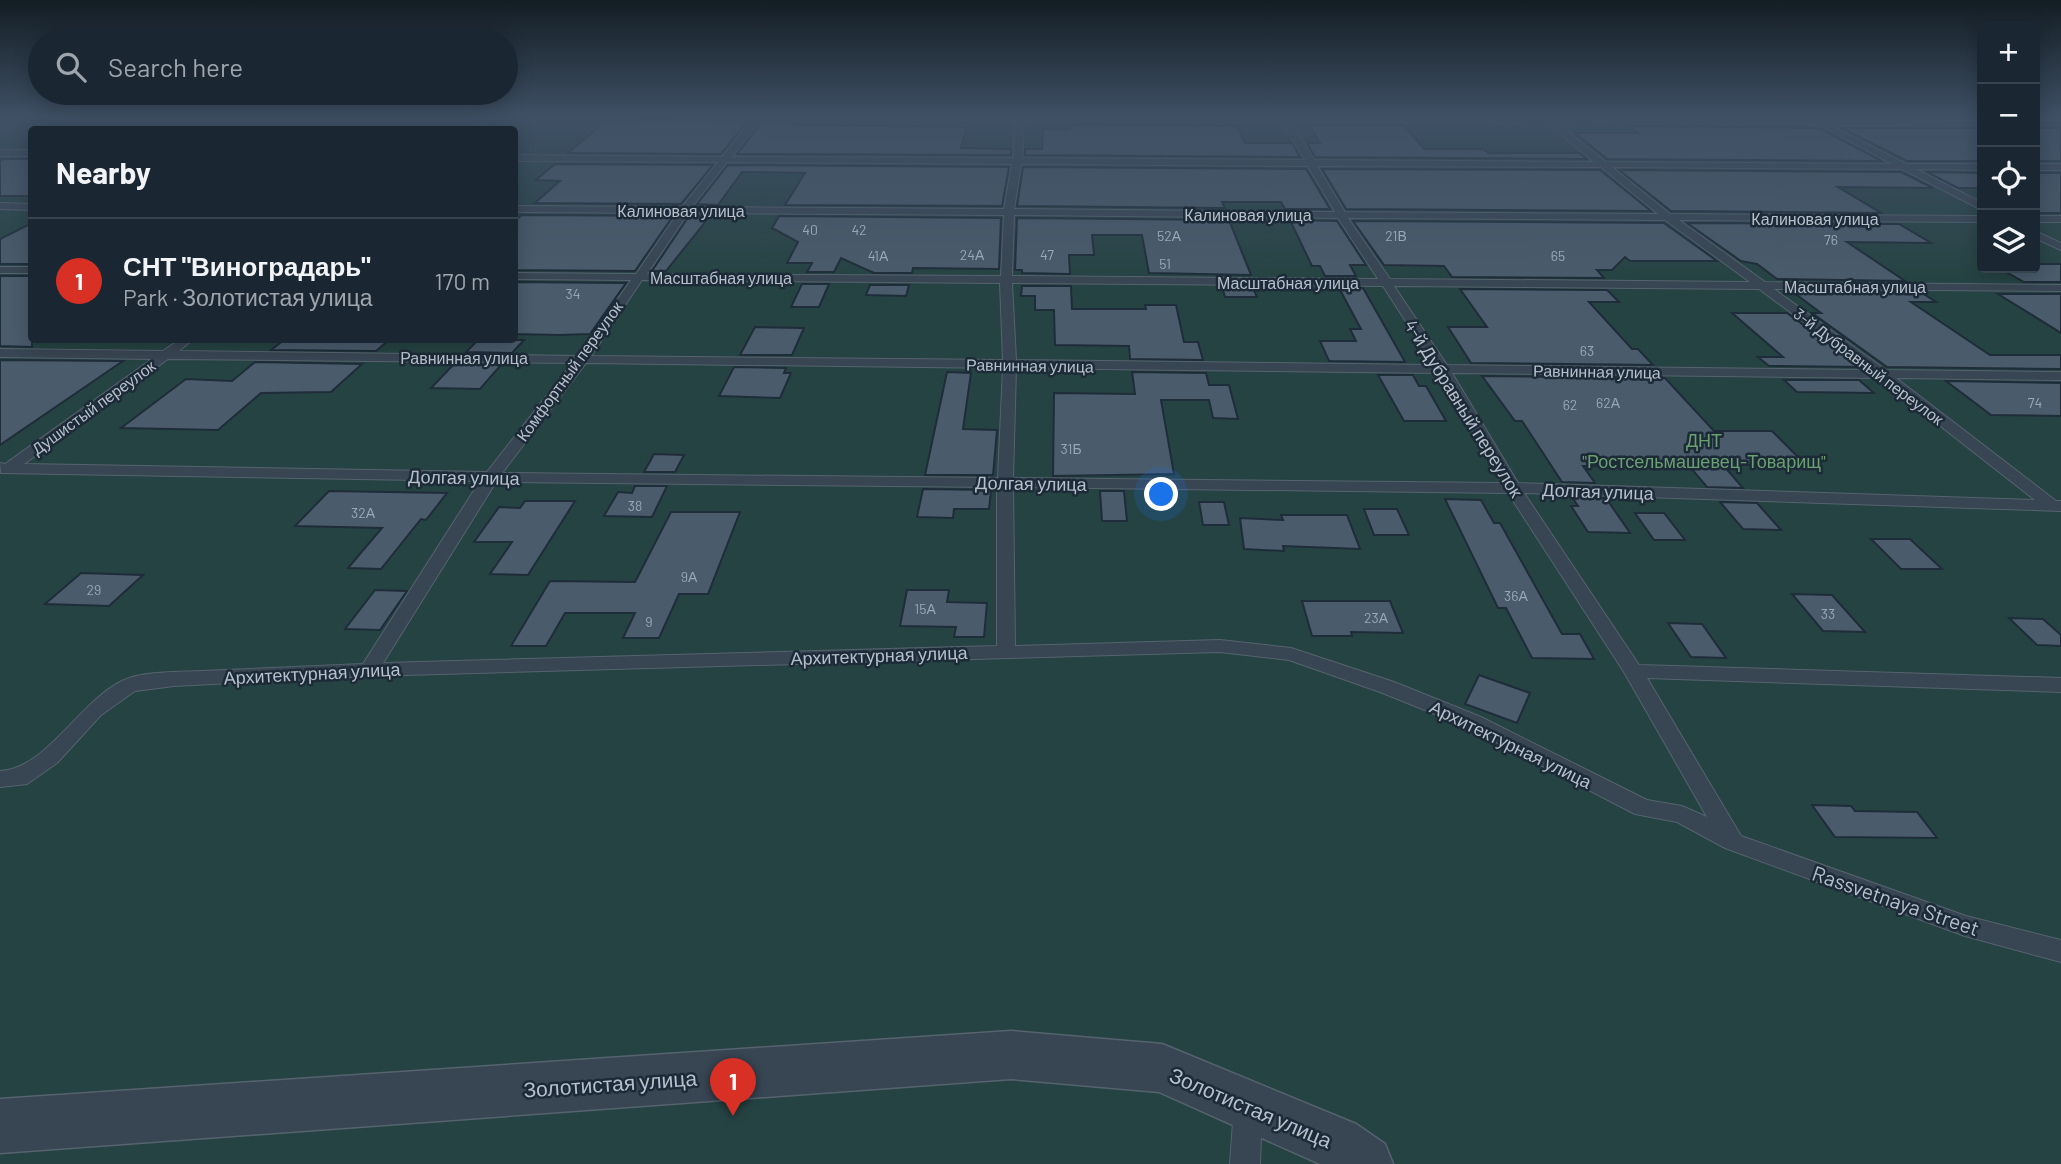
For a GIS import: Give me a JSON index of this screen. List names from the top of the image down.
{
  "streets": {
    "street": ["Золотистая улица"],
    "lane": [
      "Калиновая улица",
      "Масштабная улица",
      "Равнинная улица",
      "3-й Дубравный переулок",
      "Комфортный переулок",
      "Душистый переулок",
      "4-й Дубравный переулок",
      "Долгая улица",
      "Архитектурная улица",
      "Rassvetnaya Street"
    ]
  },
  "crossings": [
    ["Калиновая улица", "3-й Дубравный переулок"],
    ["Калиновая улица", "Комфортный переулок"],
    ["Калиновая улица", "4-й Дубравный переулок"],
    ["Масштабная улица", "3-й Дубравный переулок"],
    ["Масштабная улица", "Комфортный переулок"],
    ["Масштабная улица", "4-й Дубравный переулок"],
    ["Равнинная улица", "3-й Дубравный переулок"],
    ["Равнинная улица", "Комфортный переулок"],
    ["Равнинная улица", "Душистый переулок"],
    ["Равнинная улица", "4-й Дубравный переулок"],
    ["3-й Дубравный переулок", "Долгая улица"],
    ["Комфортный переулок", "Долгая улица"],
    ["Комфортный переулок", "Архитектурная улица"],
    ["Душистый переулок", "Долгая улица"],
    ["4-й Дубравный переулок", "Долгая улица"],
    ["4-й Дубравный переулок", "Архитектурная улица"],
    ["4-й Дубравный переулок", "Rassvetnaya Street"],
    ["Архитектурная улица", "Rassvetnaya Street"]
  ],
  "parks": ["ДНТ \"Ростсельмашевец-Товарищ\""],
  "house_numbers": [
    "40",
    "42",
    "52А",
    "21В",
    "76",
    "24А",
    "47",
    "41А",
    "65",
    "51",
    "34",
    "63",
    "62А",
    "74",
    "62",
    "31Б",
    "38",
    "32А",
    "9А",
    "29",
    "36А",
    "15А",
    "33",
    "23А",
    "9"
  ],
  "page": {
    "map_buttons": ["+", "−"],
    "search": "Search here",
    "heading": "Nearby",
    "list": [
      {
        "mark": "1",
        "name": "СНТ \"Виноградарь\"",
        "note": "Park · Золотистая улица",
        "value": "170 m"
      }
    ],
    "pins": "1"
  }
}
